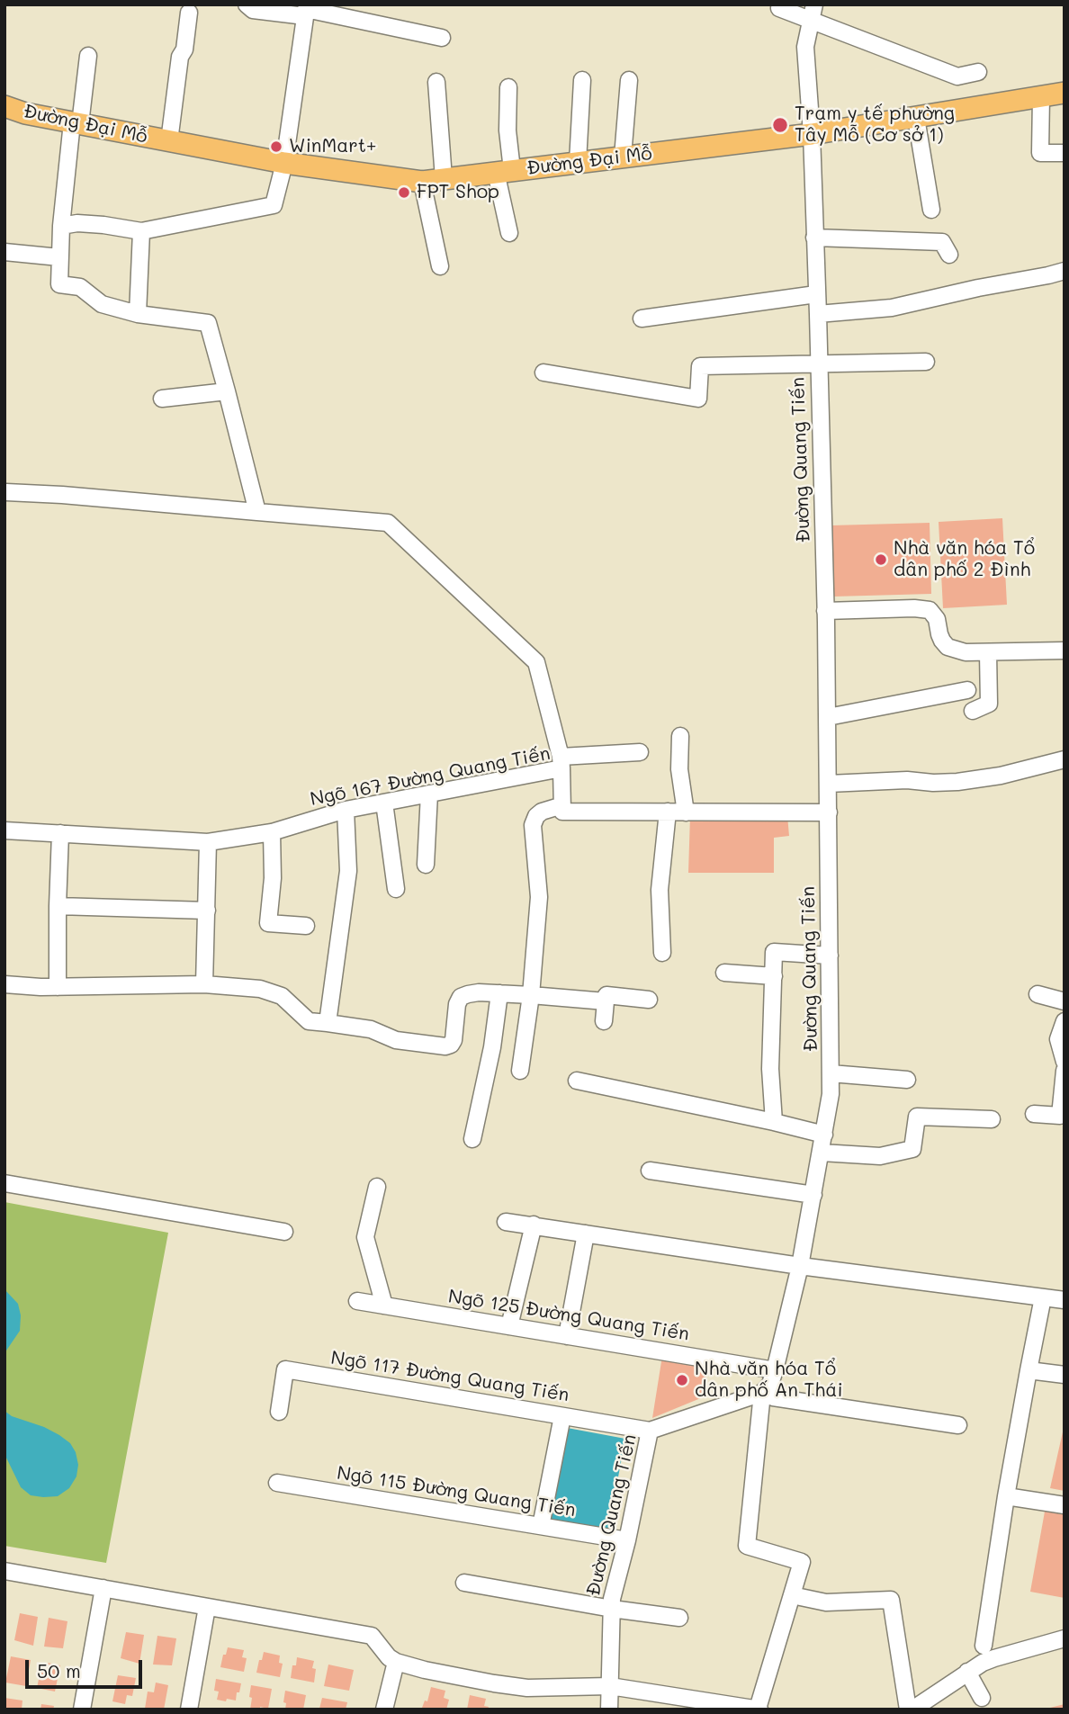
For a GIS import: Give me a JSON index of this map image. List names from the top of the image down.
{
  "streets": {
    "main road": ["Đường Đại Mỗ"],
    "street": [
      "Đường Quang Tiến",
      "Ngõ 167 Đường Quang Tiến",
      "Ngõ 125 Đường Quang Tiến",
      "Ngõ 117 Đường Quang Tiến",
      "Ngõ 115 Đường Quang Tiến"
    ]
  },
  "crossings": [
    ["Đường Đại Mỗ", "Đường Quang Tiến"],
    ["Đường Quang Tiến", "Ngõ 125 Đường Quang Tiến"],
    ["Đường Quang Tiến", "Ngõ 117 Đường Quang Tiến"],
    ["Đường Quang Tiến", "Ngõ 115 Đường Quang Tiến"]
  ],
  "places": [
    "Trạm y tế phường Tây Mỗ (Cơ sở 1)",
    "WinMart+",
    "FPT Shop",
    "Nhà văn hóa Tổ dân phố 2 Đình",
    "Nhà văn hóa Tổ dân phố An Thái"
  ],
  "scale_bar": "50 m"
}
